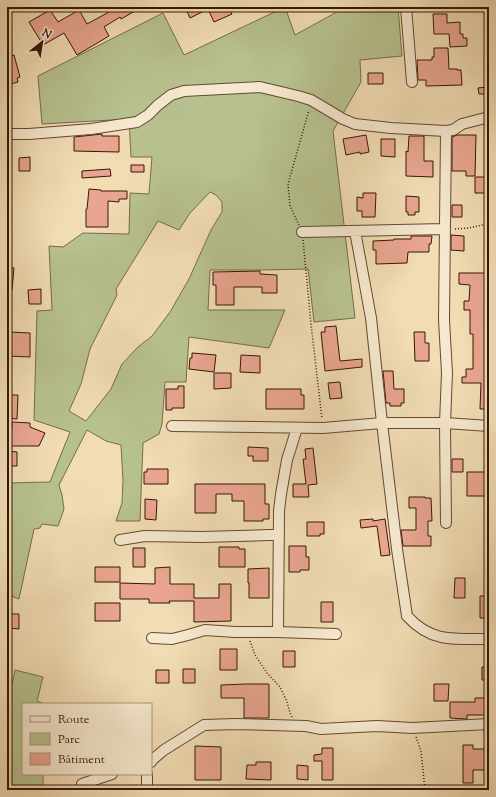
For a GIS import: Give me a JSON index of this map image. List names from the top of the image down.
{
  "legend": ["Route", "Parc", "Bâtiment"],
  "north": "top right"
}
